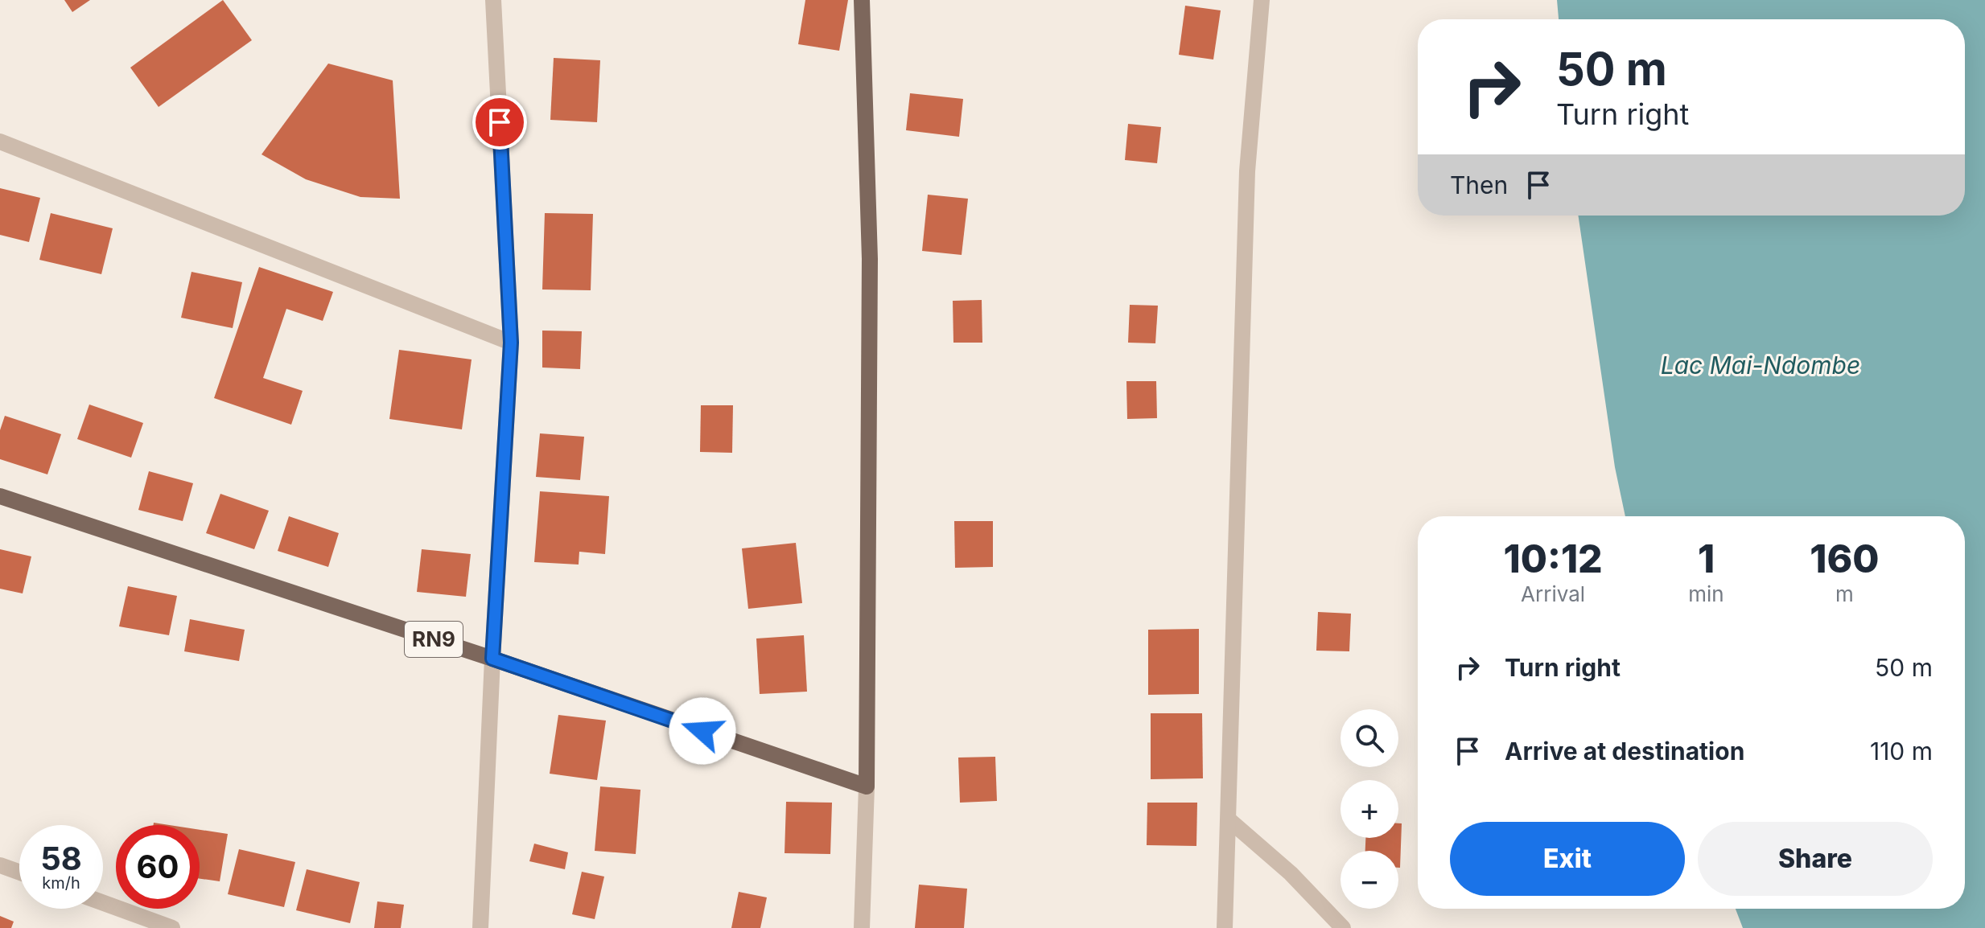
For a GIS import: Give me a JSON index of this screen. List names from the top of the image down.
{
  "streets": {
    "main road": ["RN9"]
  },
  "water": ["Lac Mai-Ndombe"],
  "page": {
    "turn": ["50 m", "Turn right"],
    "then": "Then",
    "eta": [
      "10:12",
      "Arrival",
      "1",
      "min",
      "160",
      "m"
    ],
    "list": [
      {
        "name": "Turn right",
        "value": "50 m"
      },
      {
        "name": "Arrive at destination",
        "value": "110 m"
      }
    ],
    "map_buttons": ["+", "−"],
    "buttons": ["Exit", "Share"],
    "speed": "58 km/h",
    "limit": "60"
  }
}
